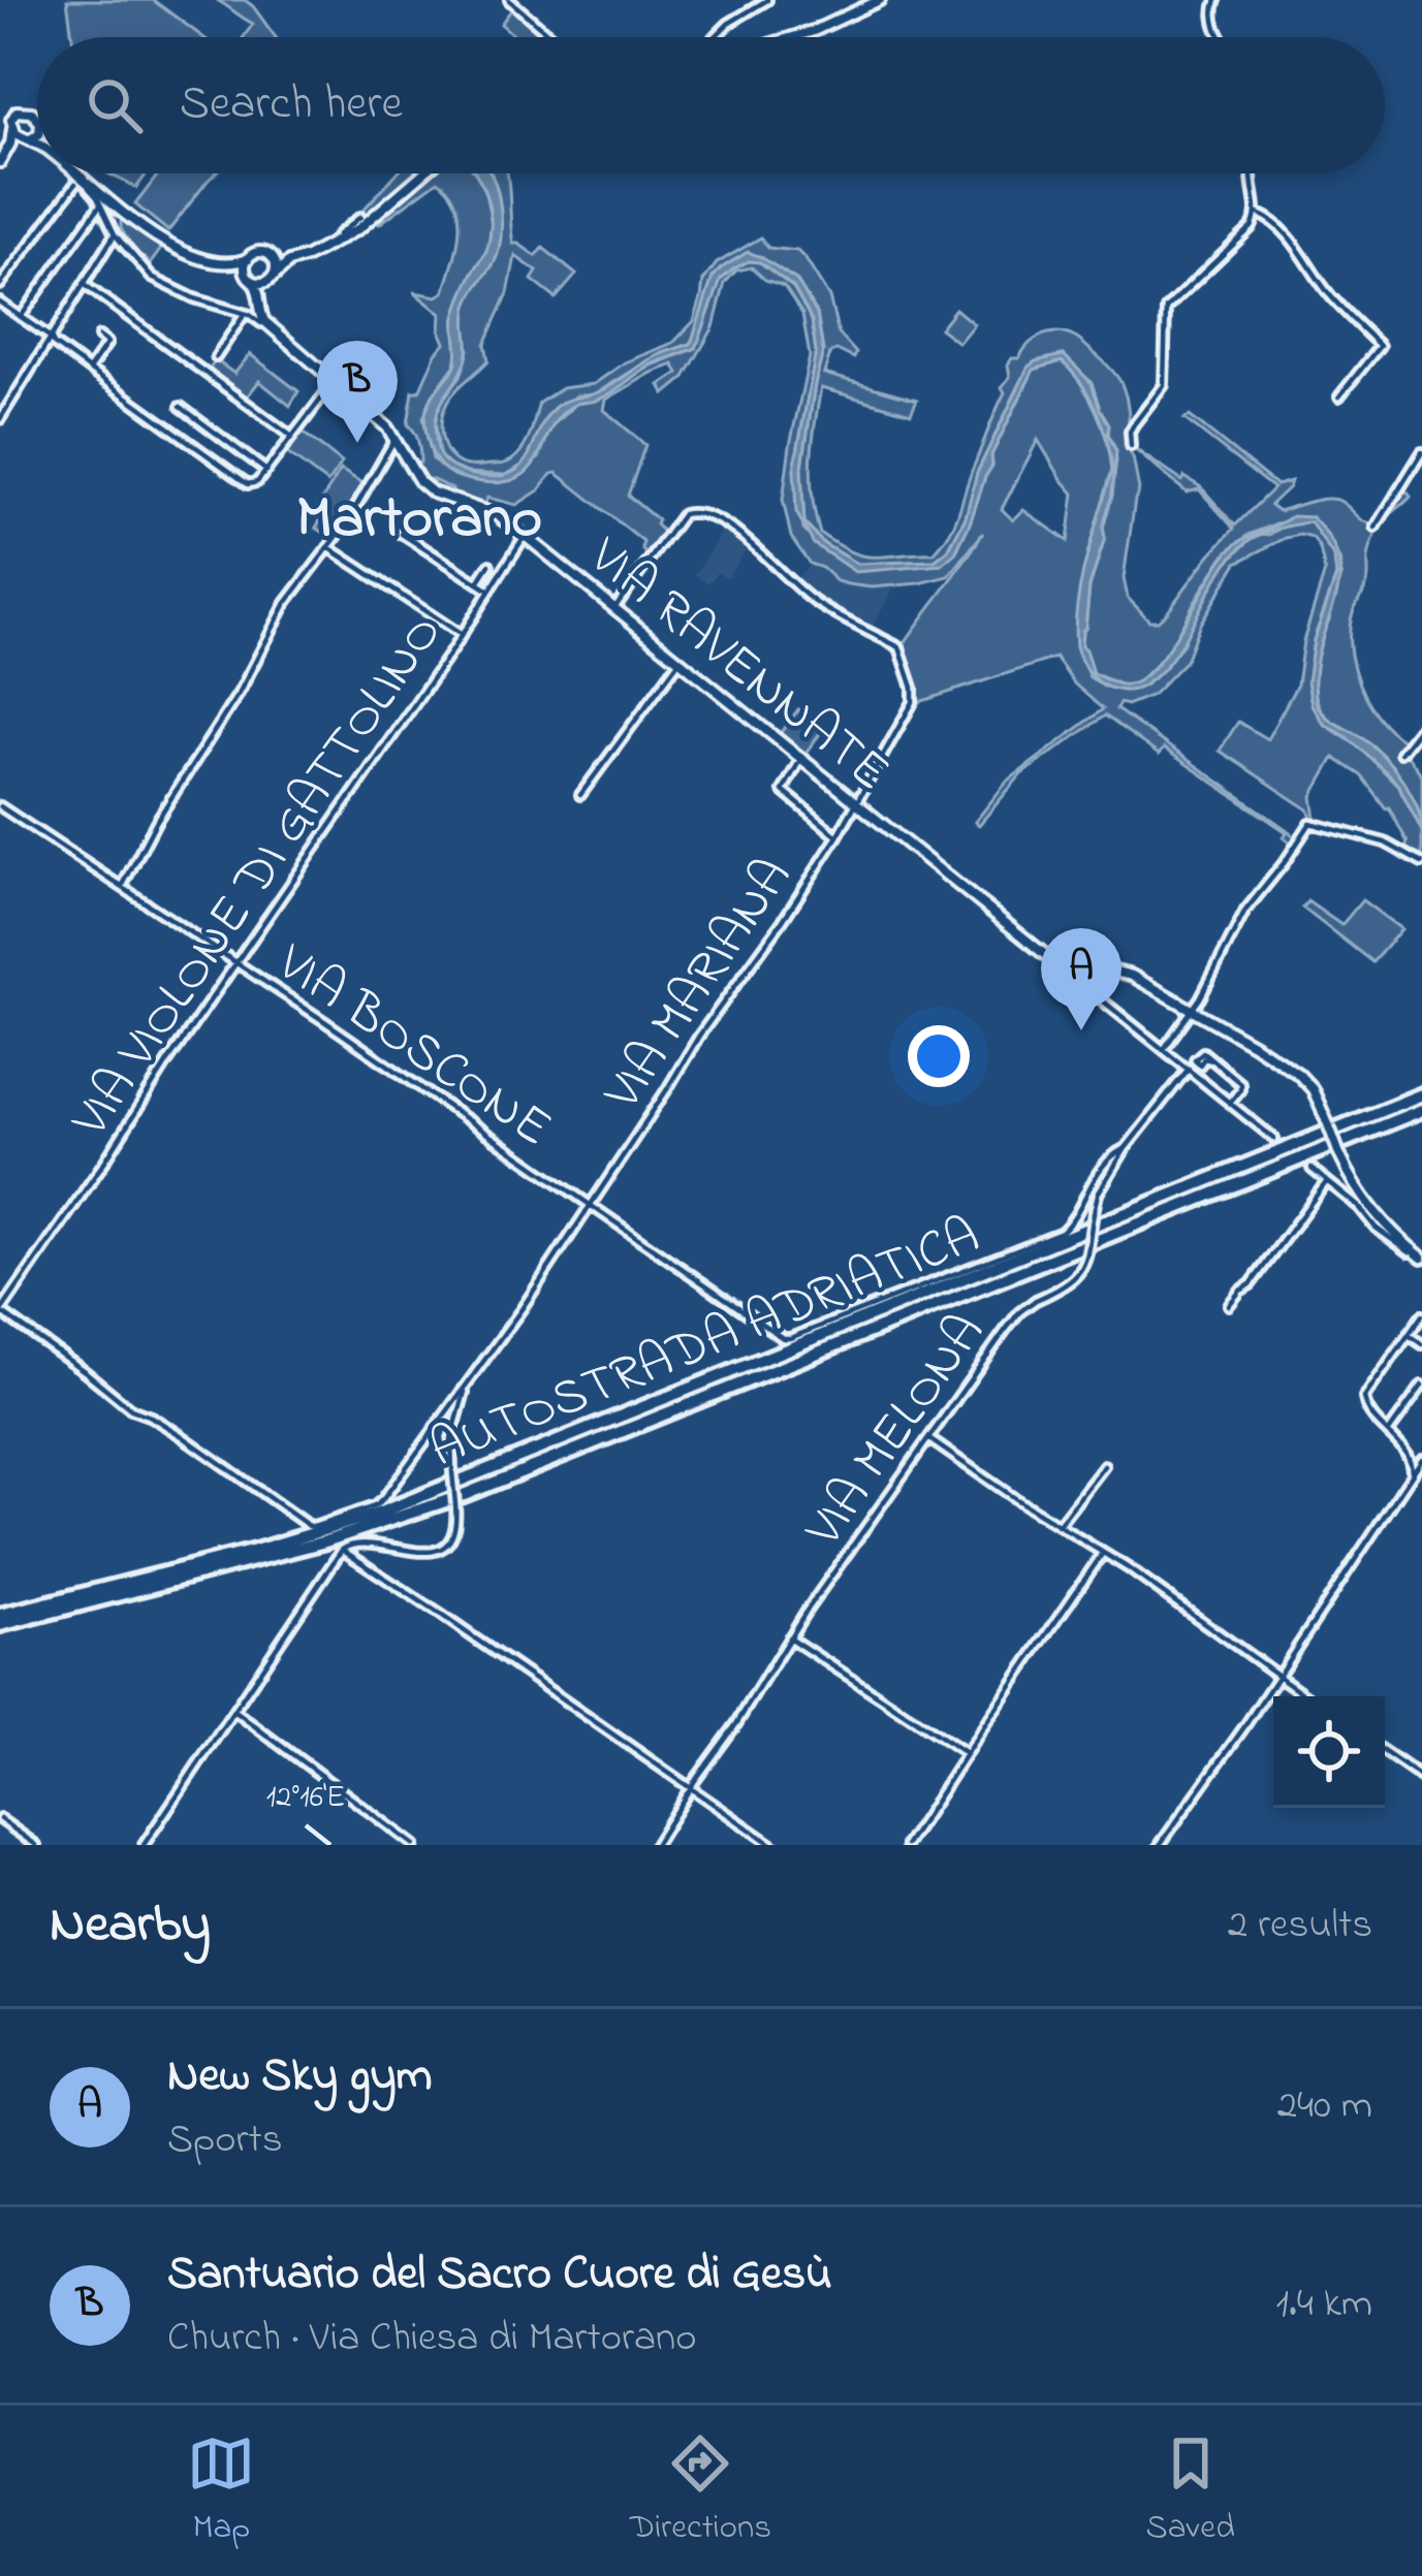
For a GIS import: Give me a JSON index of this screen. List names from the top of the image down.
{
  "streets": {
    "highway": ["AUTOSTRADA ADRIATICA"],
    "main road": ["VIA RAVENNATE"],
    "street": [
      "VIA VIOLONE DI GATTOLINO",
      "VIA MARIANA",
      "VIA BOSCONE",
      "VIA MELONA"
    ]
  },
  "crossings": [
    ["VIA RAVENNATE", "VIA VIOLONE DI GATTOLINO"],
    ["VIA RAVENNATE", "VIA MARIANA"],
    ["VIA RAVENNATE", "VIA MELONA"],
    ["VIA VIOLONE DI GATTOLINO", "VIA MARIANA"],
    ["VIA VIOLONE DI GATTOLINO", "VIA BOSCONE"],
    ["VIA MARIANA", "VIA BOSCONE"],
    ["VIA BOSCONE", "VIA MELONA"]
  ],
  "districts": ["Martorano"],
  "page": {
    "search": "Search here",
    "pins": ["B", "A"],
    "heading": ["Nearby", "2 results"],
    "list": [
      {
        "mark": "A",
        "name": "New Sky gym",
        "note": "Sports",
        "value": "240 m"
      },
      {
        "mark": "B",
        "name": "Santuario del Sacro Cuore di Gesù",
        "note": "Church · Via Chiesa di Martorano",
        "value": "1.4 km"
      }
    ],
    "nav": ["Map", "Directions", "Saved"]
  },
  "coordinates": ["12°16'E"]
}
